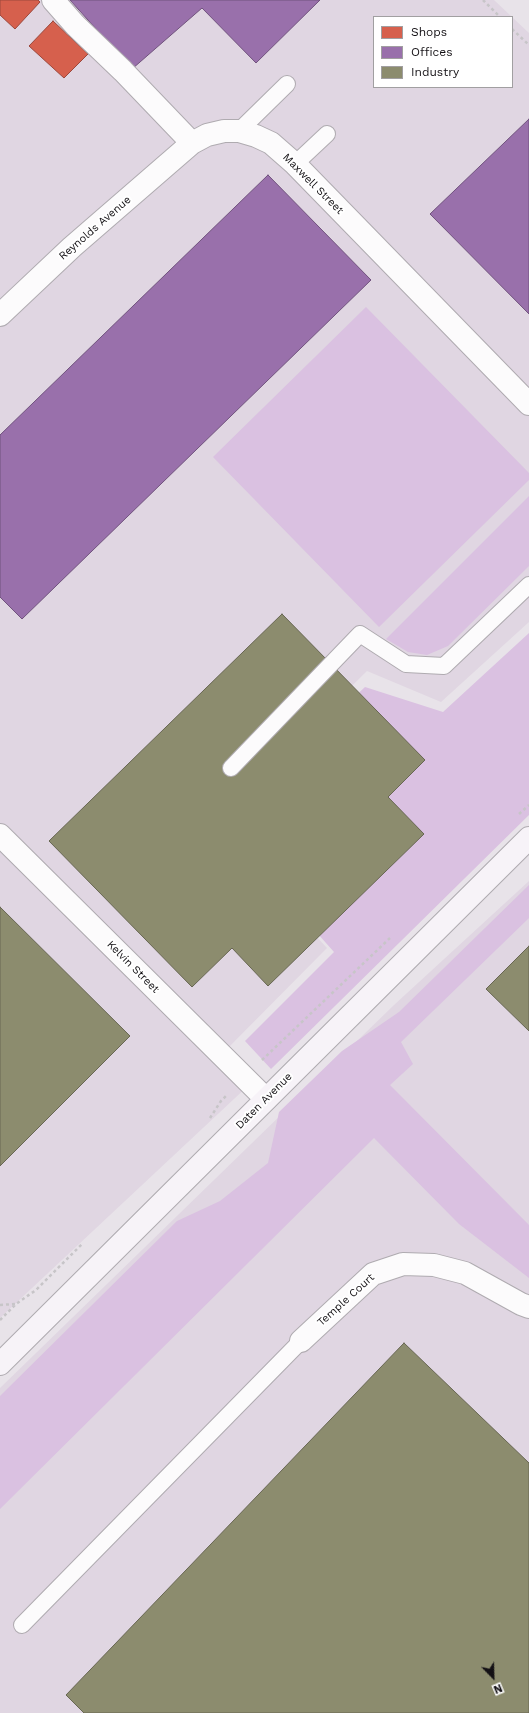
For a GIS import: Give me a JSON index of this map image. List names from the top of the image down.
{
  "streets": {
    "street": [
      "Maxwell Street",
      "Reynolds Avenue",
      "Kelvin Street",
      "Daten Avenue",
      "Temple Court"
    ]
  },
  "crossings": [
    ["Maxwell Street", "Reynolds Avenue"],
    ["Kelvin Street", "Daten Avenue"]
  ],
  "legend": ["Shops", "Offices", "Industry"],
  "north": "bottom right"
}
